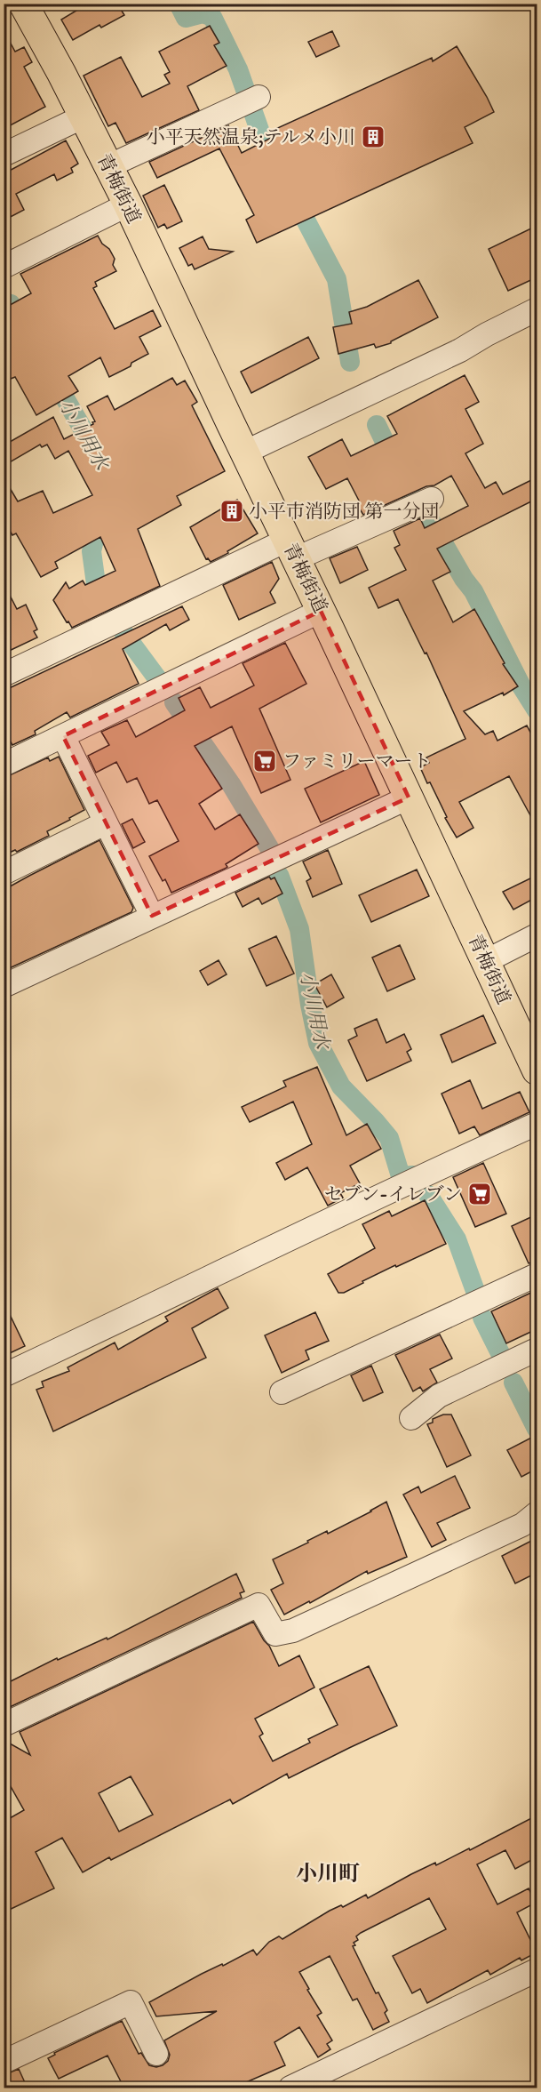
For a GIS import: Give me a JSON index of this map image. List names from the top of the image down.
{
  "streets": {
    "main road": ["青梅街道"]
  },
  "districts": ["小川町"],
  "water": ["小川用水"],
  "places": {
    "building": ["小平天然温泉;テルメ小川", "小平市消防団 第一分団"],
    "supermarket": ["ファミリーマート", "セブン-イレブン"]
  }
}
